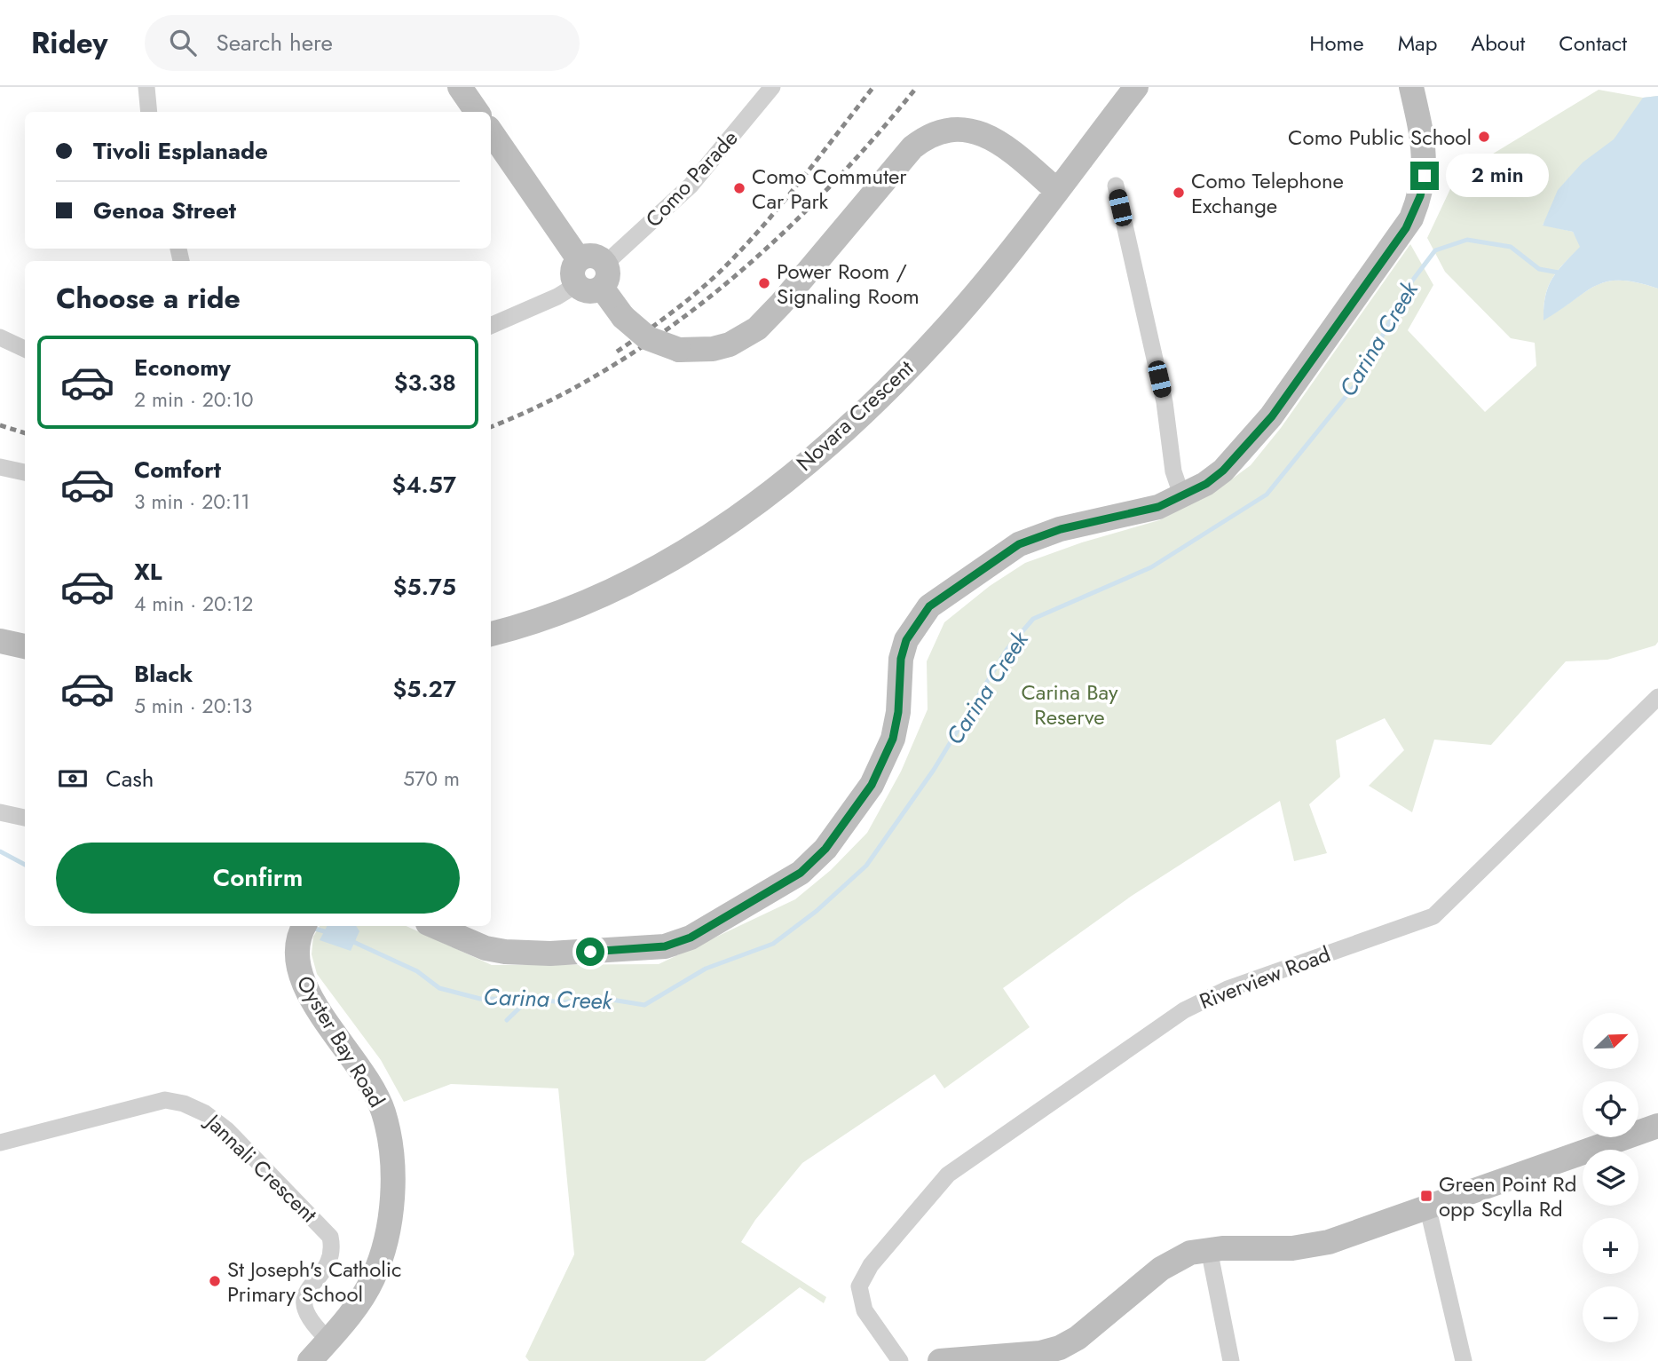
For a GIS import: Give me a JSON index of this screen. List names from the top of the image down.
{
  "streets": {
    "street": [
      "Como Parade",
      "Novara Crescent",
      "Riverview Road",
      "Oyster Bay Road",
      "Jannali Crescent"
    ]
  },
  "crossings": [
    ["Oyster Bay Road", "Jannali Crescent"]
  ],
  "water": ["Carina Creek"],
  "parks": ["Carina Bay Reserve"],
  "places": {
    "other": [
      "Como Public School",
      "Como Commuter Car Park",
      "Como Telephone Exchange",
      "Power Room / Signaling Room",
      "St Joseph's Catholic Primary School"
    ],
    "transit": ["Green Point Rd opp Scylla Rd"]
  },
  "north": "top right",
  "page": {
    "header": "Ridey",
    "search": "Search here",
    "nav": [
      "Home",
      "Map",
      "About",
      "Contact"
    ],
    "banner": ["Tivoli Esplanade", "Genoa Street"],
    "bubble": "2 min",
    "heading": "Choose a ride",
    "list": [
      {
        "name": "Economy",
        "note": "2 min · 20:10",
        "value": "$3.38"
      },
      {
        "name": "Comfort",
        "note": "3 min · 20:11",
        "value": "$4.57"
      },
      {
        "name": "XL",
        "note": "4 min · 20:12",
        "value": "$5.75"
      },
      {
        "name": "Black",
        "note": "5 min · 20:13",
        "value": "$5.27"
      }
    ],
    "pay": ["Cash", "570 m"],
    "buttons": "Confirm",
    "map_buttons": ["+", "−"]
  }
}
